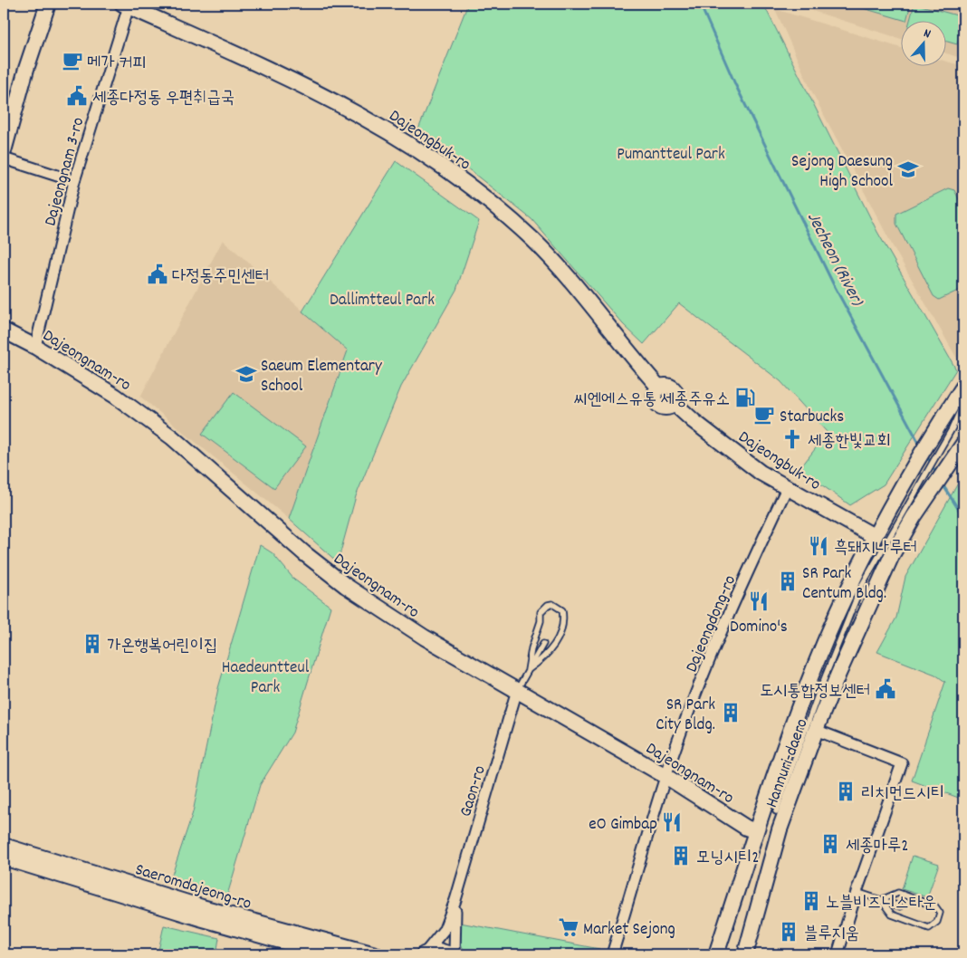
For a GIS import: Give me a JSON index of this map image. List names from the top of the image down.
{
  "streets": {
    "street": [
      "Dajeongbuk-ro",
      "Dajeongnam 3-ro",
      "Dajeongnam-ro",
      "Dajeongdong-ro",
      "Hannuri-daero",
      "Gaon-ro",
      "Saeromdajeong-ro"
    ]
  },
  "crossings": [
    ["Dajeongbuk-ro", "Dajeongnam 3-ro"],
    ["Dajeongbuk-ro", "Dajeongdong-ro"],
    ["Dajeongbuk-ro", "Hannuri-daero"],
    ["Dajeongnam 3-ro", "Dajeongnam-ro"],
    ["Dajeongnam-ro", "Dajeongdong-ro"],
    ["Dajeongnam-ro", "Hannuri-daero"],
    ["Dajeongnam-ro", "Gaon-ro"]
  ],
  "water": ["Jecheon (River)"],
  "parks": ["Pumantteul Park", "Dallimtteul Park", "Haedeuntteul Park"],
  "places": {
    "cafe": ["메가 커피", "Starbucks"],
    "public building": ["세종다정동 우편취급국", "다정동주민센터", "도시통합정보센터"],
    "school or university": ["Sejong Daesung High School", "Saeum Elementary School"],
    "fuel station": ["씨엔에스유통 세종주유소"],
    "church": ["세종한빛교회"],
    "restaurant": ["흑돼지나루터", "Domino's", "eO Gimbap"],
    "building": [
      "SR Park Centum Bldg.",
      "가온행복어린이집",
      "SR Park City Bldg.",
      "리치먼드시티",
      "세종마루2",
      "모닝시티2",
      "노블비즈니스타운",
      "블루지움"
    ],
    "supermarket": ["Market Sejong"]
  },
  "north": "top"
}
